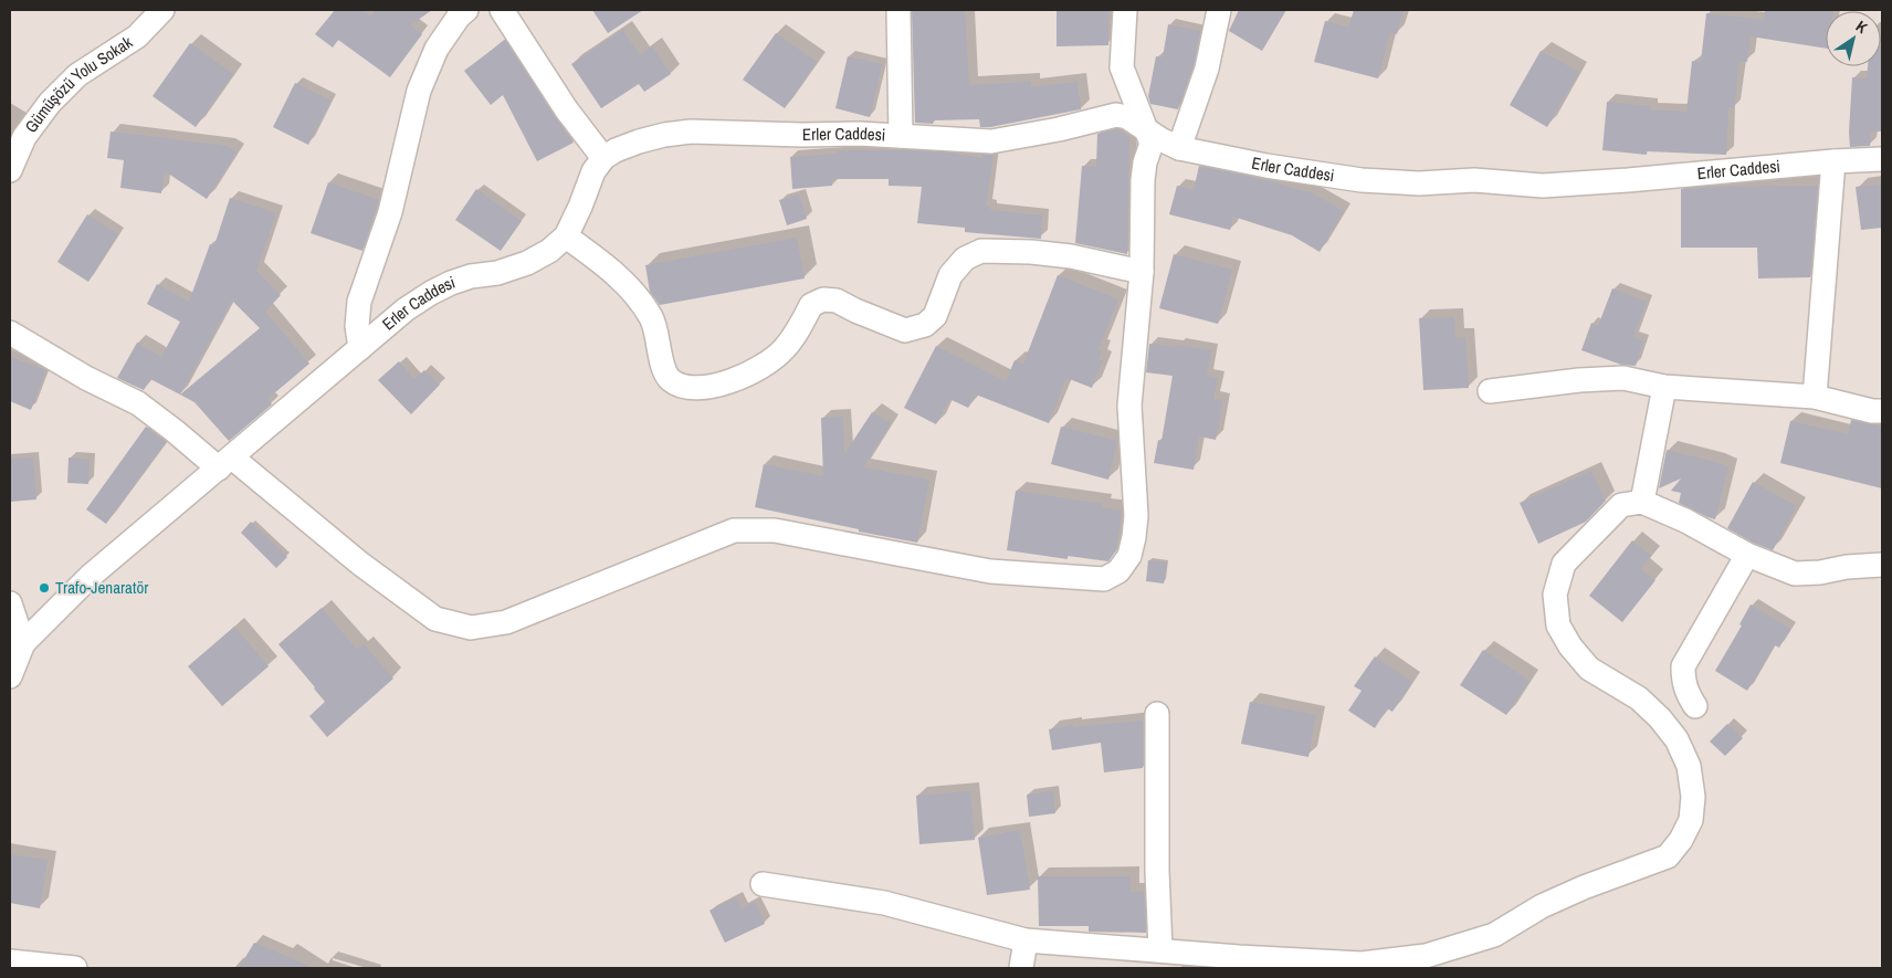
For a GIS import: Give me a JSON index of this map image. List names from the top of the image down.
{
  "streets": {
    "street": ["Gümüşözü Yolu Sokak", "Erler Caddesi"]
  },
  "places": ["Trafo-Jenaratör"],
  "north": "top right"
}
